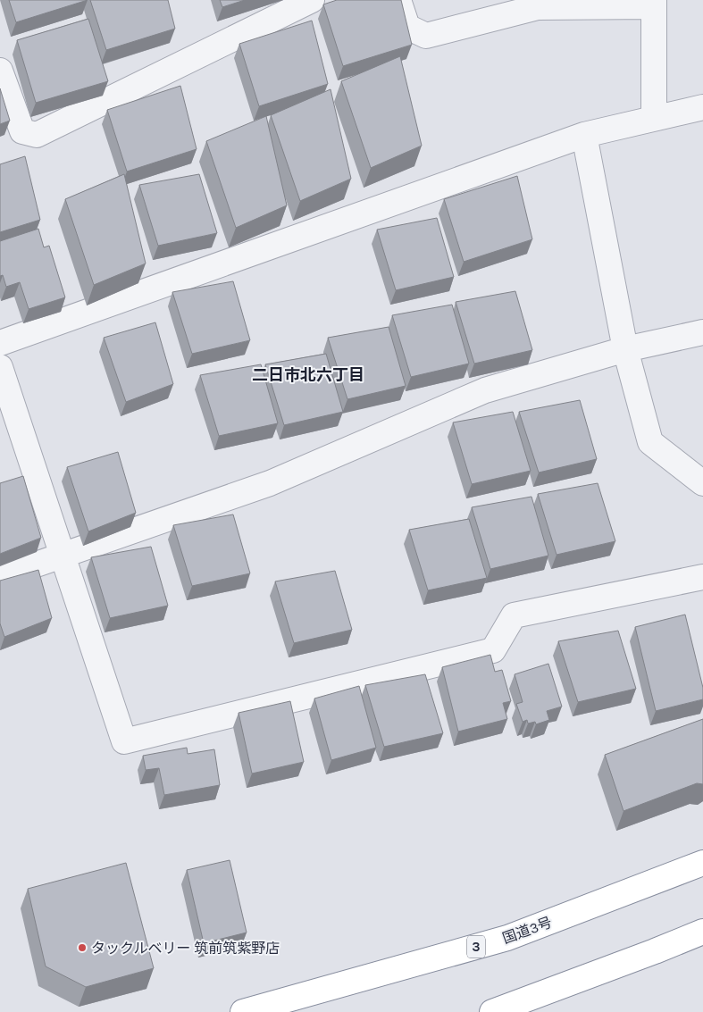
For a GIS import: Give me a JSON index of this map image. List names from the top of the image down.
{
  "streets": {
    "highway": ["国道3号", "3"]
  },
  "districts": ["二日市北六丁目"],
  "places": ["タックルベリー 筑前筑紫野店"]
}
